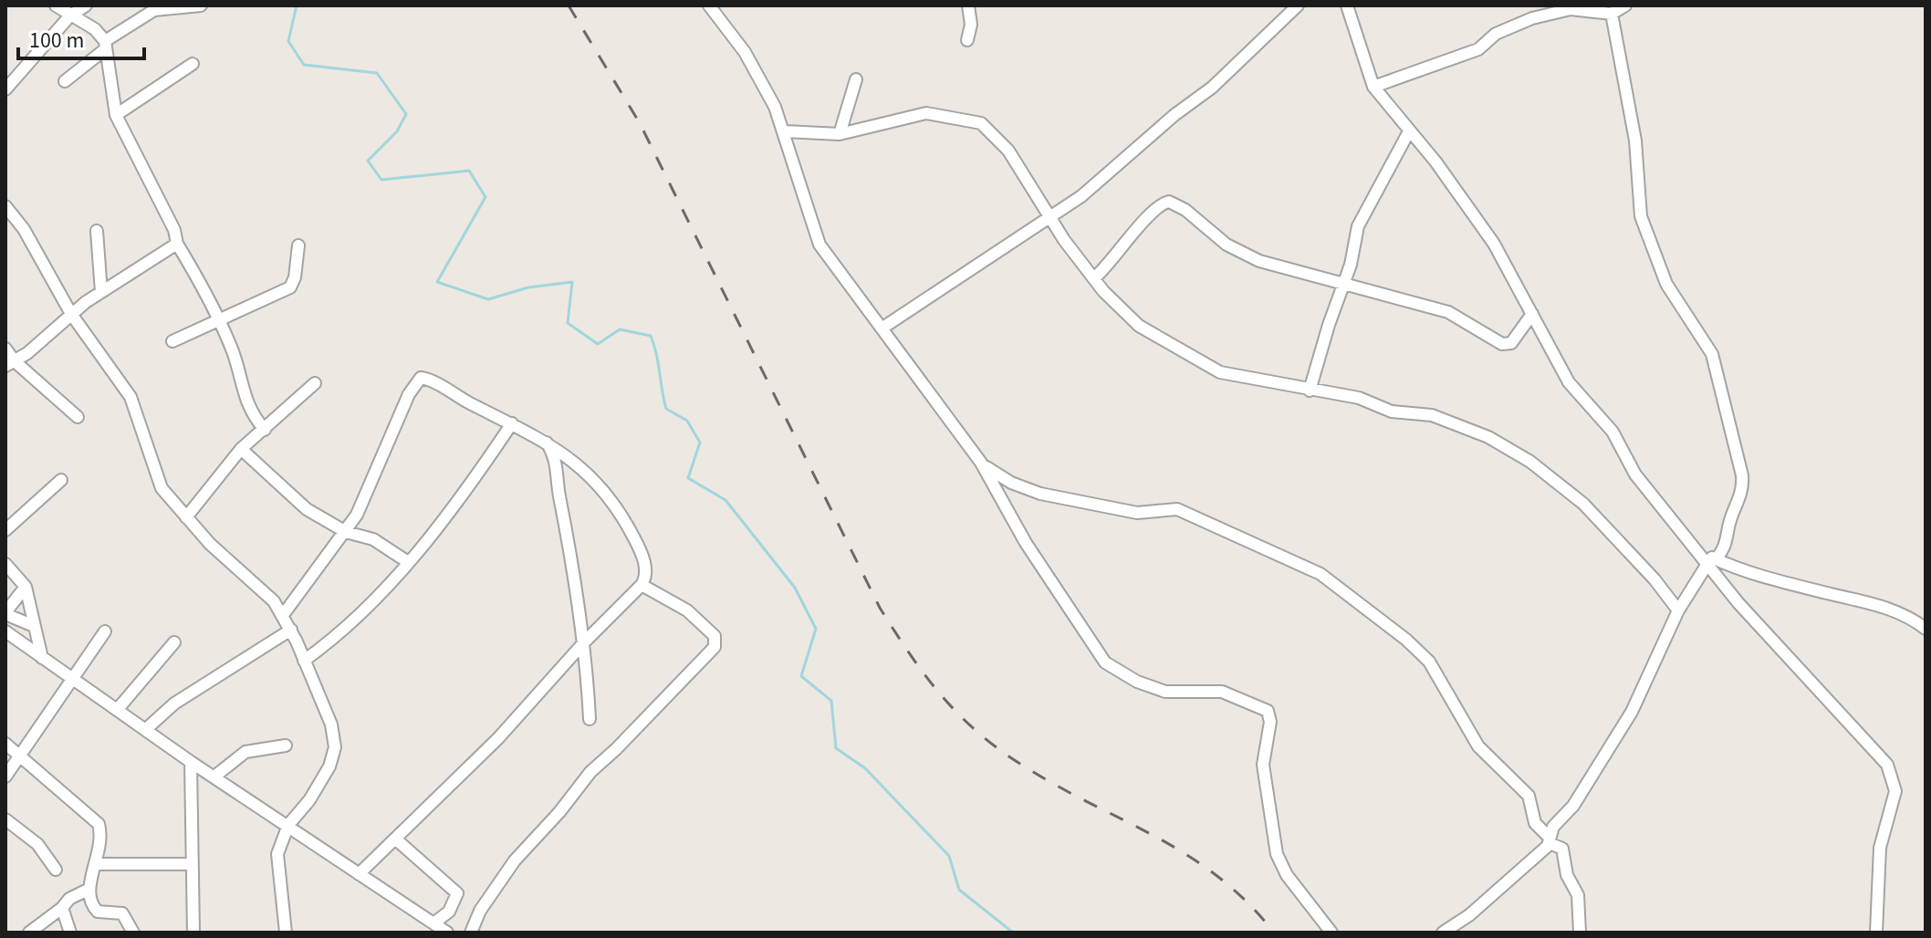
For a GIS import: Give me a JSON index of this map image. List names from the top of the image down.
{
  "scale_bar": "100 m"
}
